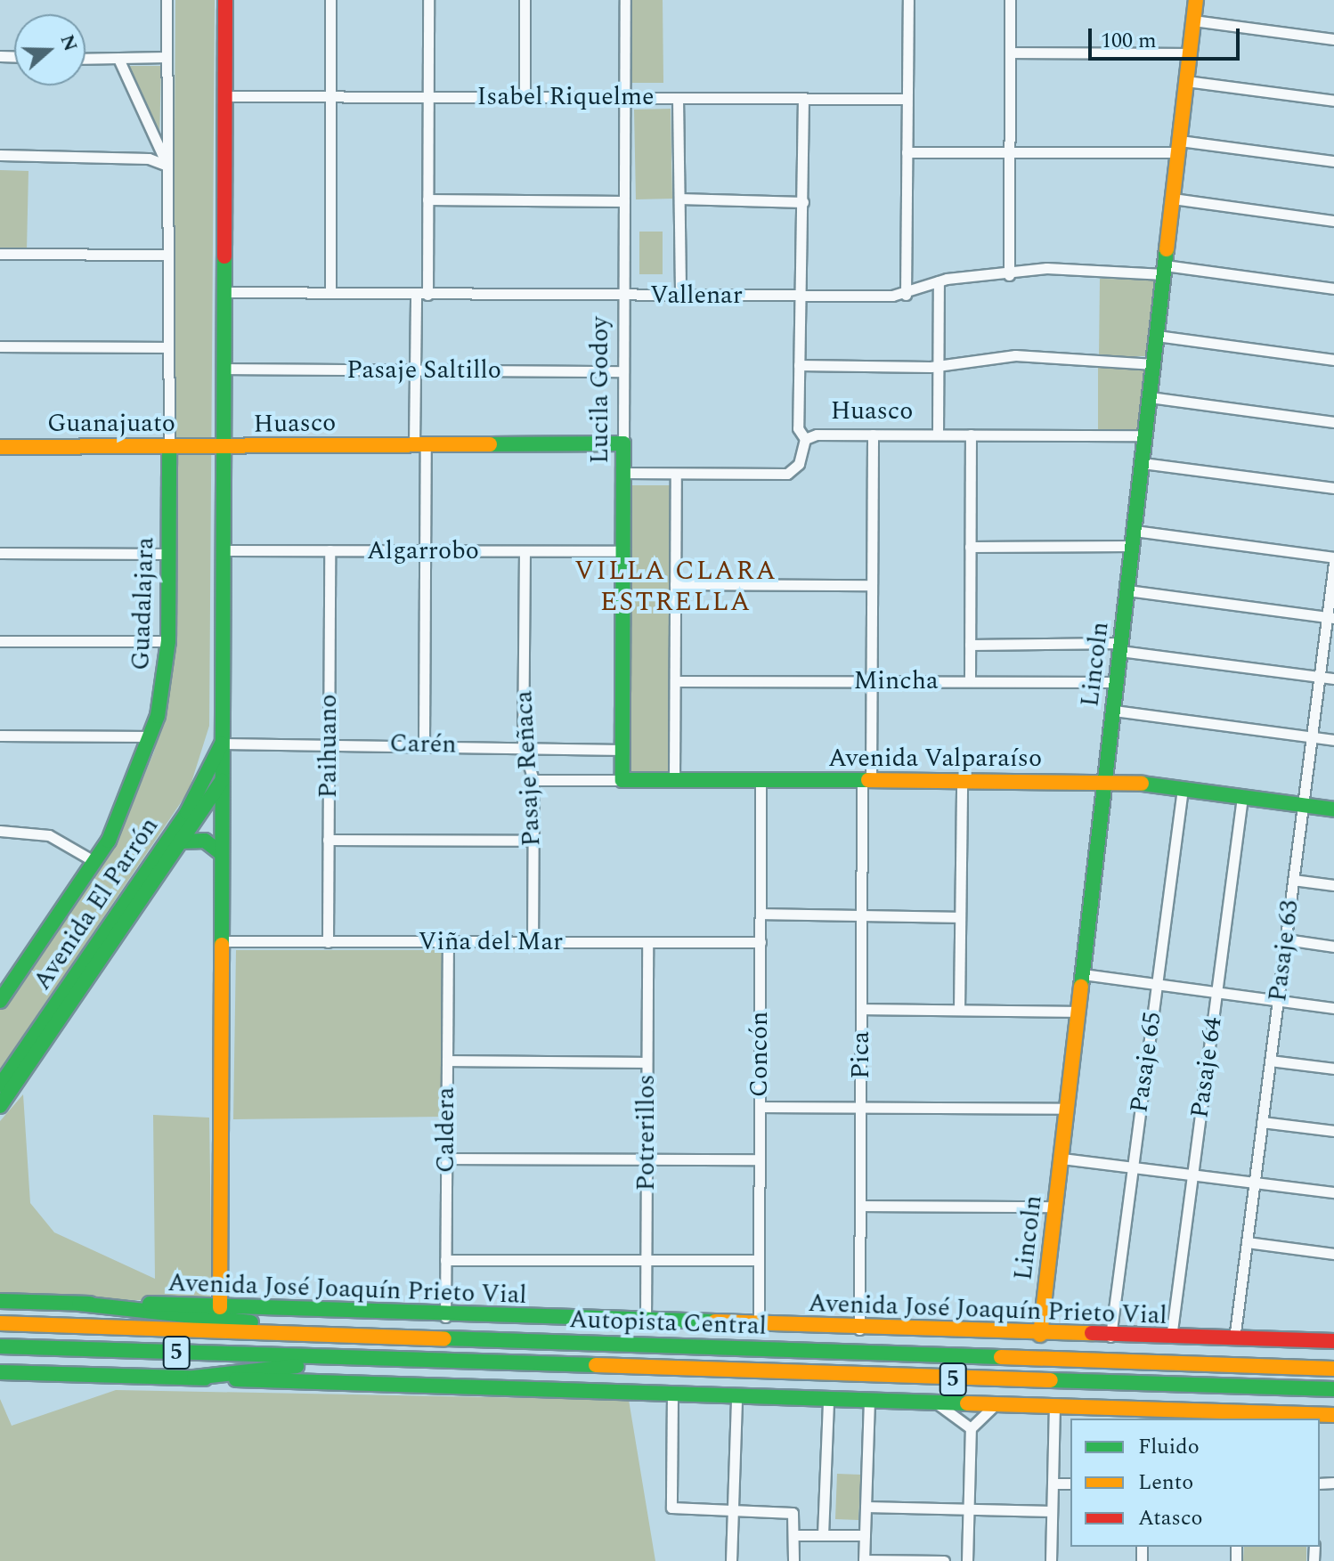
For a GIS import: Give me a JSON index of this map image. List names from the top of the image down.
{
  "streets": {
    "main road": [
      "Lucila Godoy",
      "Huasco",
      "Guanajuato",
      "Guadalajara",
      "Lincoln",
      "Avenida Valparaíso",
      "Avenida El Parrón",
      "Avenida José Joaquín Prieto Vial",
      "Autopista Central",
      "5"
    ],
    "street": [
      "Isabel Riquelme",
      "Vallenar",
      "Pasaje Saltillo",
      "Algarrobo",
      "Mincha",
      "Carén",
      "Paihuano",
      "Pasaje Reñaca",
      "Viña del Mar",
      "Pasaje 63",
      "Concón",
      "Pica",
      "Pasaje 65",
      "Pasaje 64",
      "Caldera",
      "Potrerillos"
    ]
  },
  "crossings": [
    ["Isabel Riquelme", "Lucila Godoy"],
    ["Vallenar", "Lucila Godoy"],
    ["Vallenar", "Lincoln"],
    ["Pasaje Saltillo", "Lucila Godoy"],
    ["Lucila Godoy", "Huasco"],
    ["Lucila Godoy", "Algarrobo"],
    ["Lucila Godoy", "Carén"],
    ["Lucila Godoy", "Avenida Valparaíso"],
    ["Huasco", "Guanajuato"],
    ["Huasco", "Lincoln"],
    ["Huasco", "Pica"],
    ["Guanajuato", "Guadalajara"],
    ["Algarrobo", "Paihuano"],
    ["Algarrobo", "Pasaje Reñaca"],
    ["Lincoln", "Mincha"],
    ["Lincoln", "Avenida Valparaíso"],
    ["Lincoln", "Avenida José Joaquín Prieto Vial"],
    ["Mincha", "Pica"],
    ["Carén", "Paihuano"],
    ["Carén", "Pasaje Reñaca"],
    ["Carén", "Avenida El Parrón"],
    ["Paihuano", "Viña del Mar"],
    ["Avenida Valparaíso", "Pasaje Reñaca"],
    ["Avenida Valparaíso", "Pasaje 63"],
    ["Avenida Valparaíso", "Concón"],
    ["Avenida Valparaíso", "Pica"],
    ["Avenida Valparaíso", "Pasaje 65"],
    ["Avenida Valparaíso", "Pasaje 64"],
    ["Pasaje Reñaca", "Viña del Mar"],
    ["Viña del Mar", "Concón"],
    ["Viña del Mar", "Caldera"],
    ["Viña del Mar", "Potrerillos"],
    ["Pasaje 63", "Avenida José Joaquín Prieto Vial"],
    ["Concón", "Avenida José Joaquín Prieto Vial"],
    ["Pica", "Avenida José Joaquín Prieto Vial"],
    ["Pasaje 65", "Avenida José Joaquín Prieto Vial"],
    ["Pasaje 64", "Avenida José Joaquín Prieto Vial"],
    ["Caldera", "Avenida José Joaquín Prieto Vial"],
    ["Potrerillos", "Avenida José Joaquín Prieto Vial"]
  ],
  "districts": ["VILLA CLARA ESTRELLA"],
  "legend": ["Fluido", "Lento", "Atasco"],
  "scale_bar": "100 m",
  "north": "right"
}
